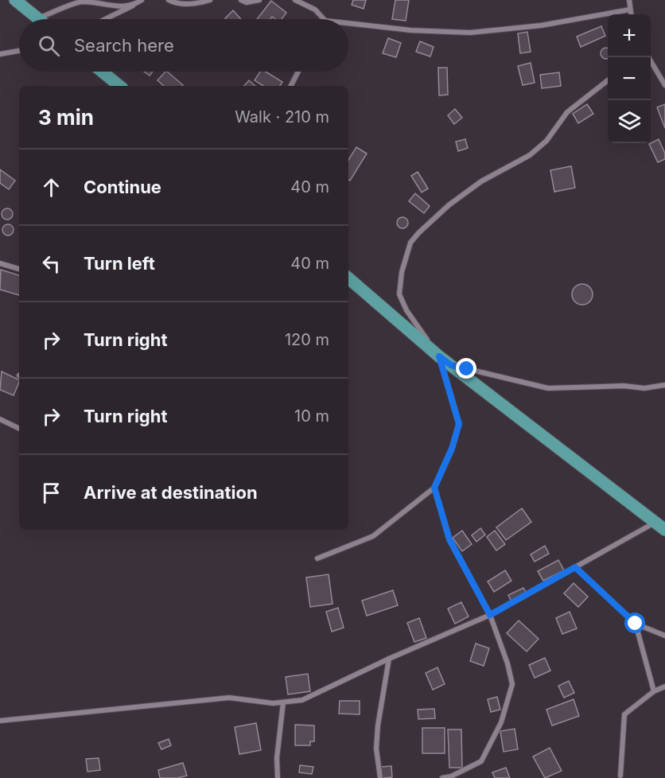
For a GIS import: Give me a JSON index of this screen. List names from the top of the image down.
{
  "page": {
    "map_buttons": ["+", "−"],
    "search": "Search here",
    "heading": ["3 min", "Walk · 210 m"],
    "list": [
      ["Continue", "40 m"],
      ["Turn left", "40 m"],
      ["Turn right", "120 m"],
      ["Turn right", "10 m"],
      "Arrive at destination"
    ]
  }
}
